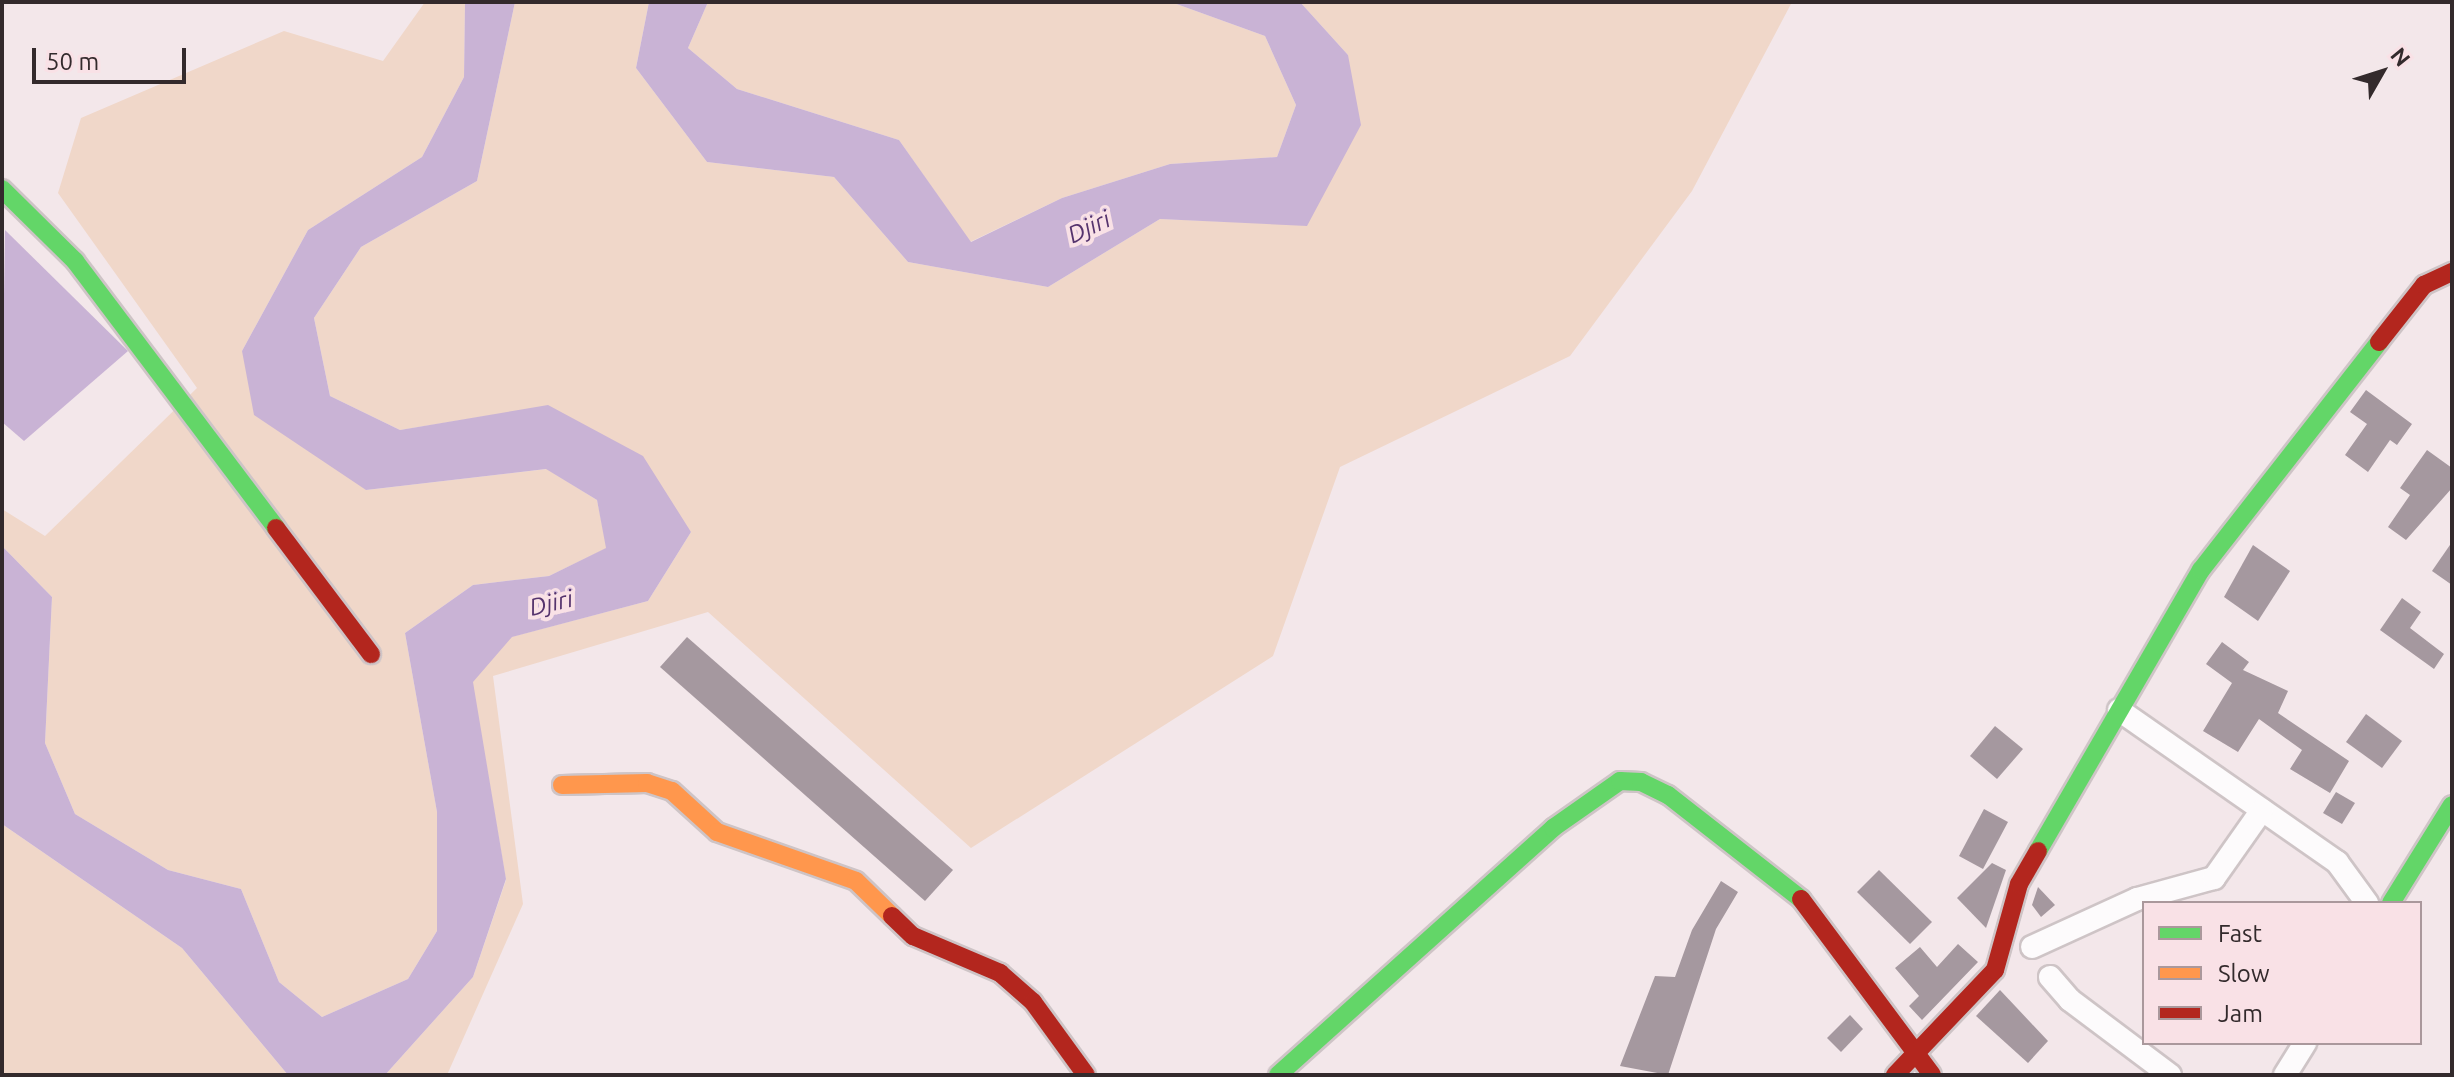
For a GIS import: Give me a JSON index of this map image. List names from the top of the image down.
{
  "water": ["Djiri"],
  "legend": ["Fast", "Slow", "Jam"],
  "scale_bar": "50 m",
  "north": "top right"
}
